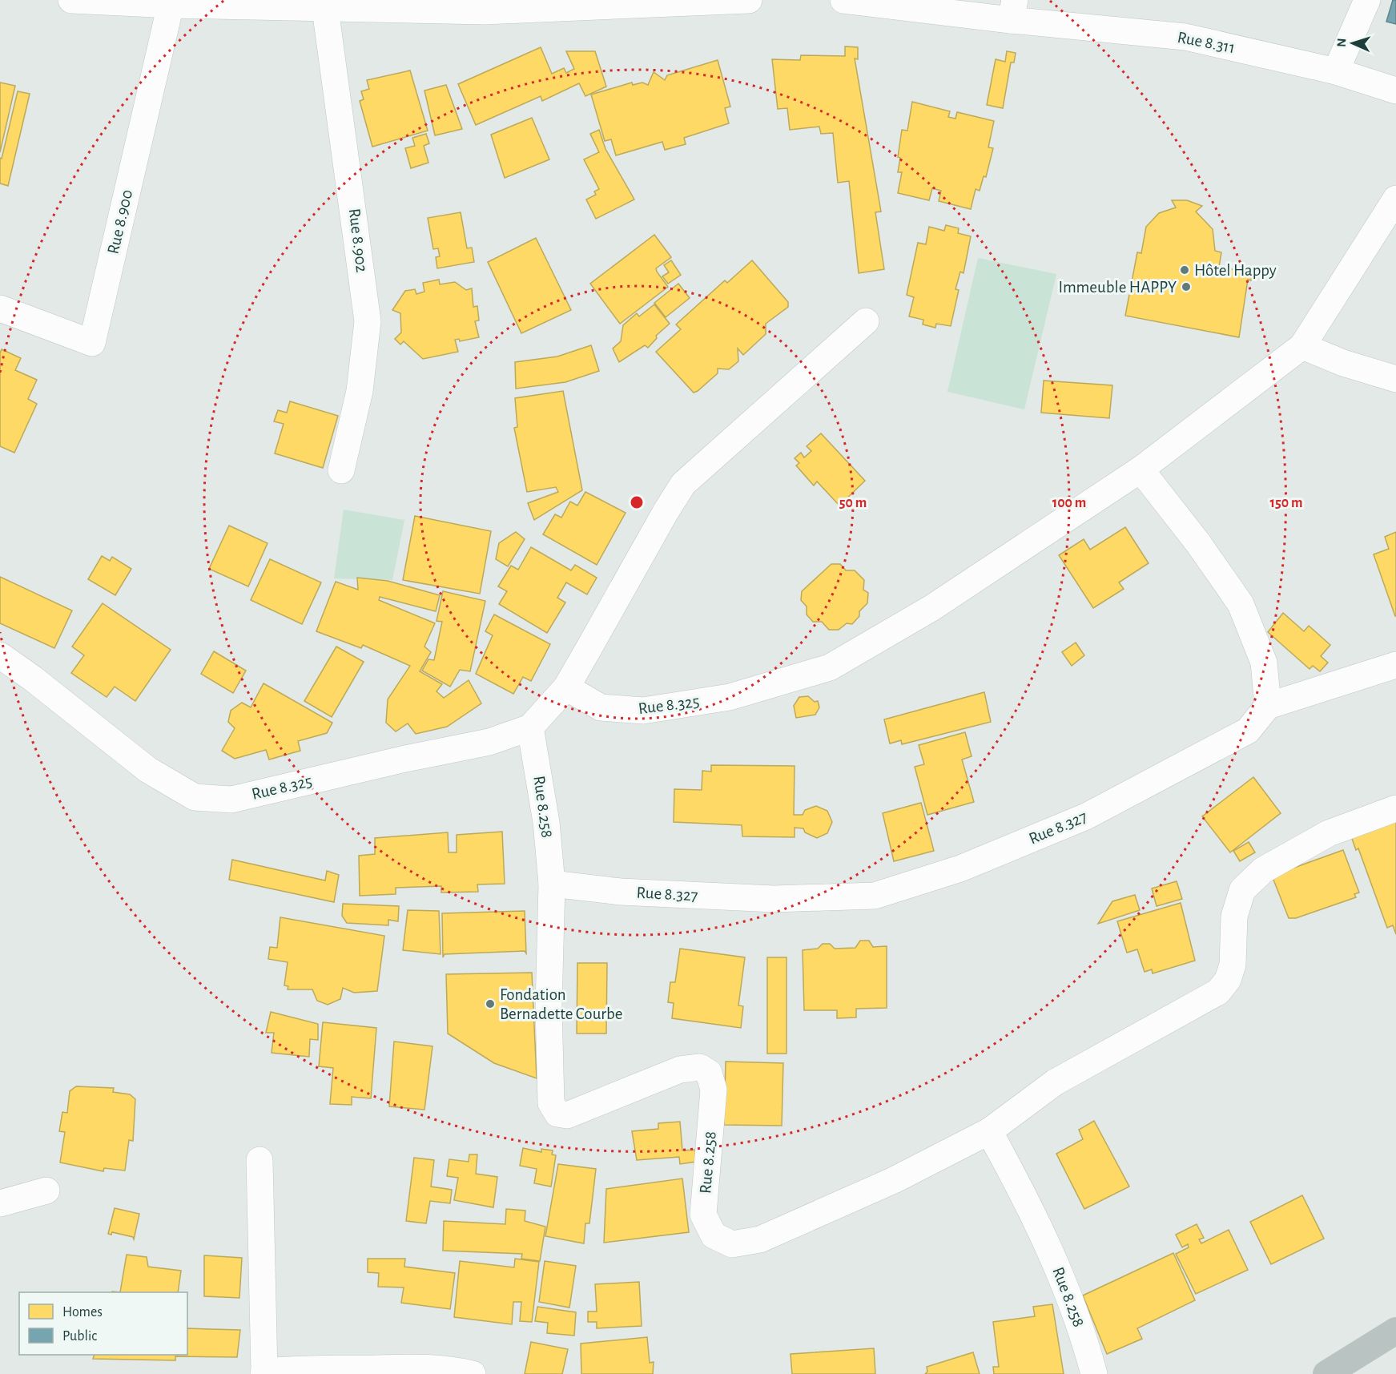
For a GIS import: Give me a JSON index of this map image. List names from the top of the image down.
{
  "streets": {
    "street": [
      "Rue 8.311",
      "Rue 8.900",
      "Rue 8.902",
      "Rue 8.325",
      "Rue 8.258",
      "Rue 8.327"
    ]
  },
  "crossings": [
    ["Rue 8.325", "Rue 8.258"],
    ["Rue 8.258", "Rue 8.327"]
  ],
  "places": ["Hôtel Happy", "Immeuble HAPPY", "Fondation Bernadette Courbe"],
  "legend": ["Homes", "Public"],
  "north": "left",
  "rings": ["50 m", "100 m", "150 m"]
}
